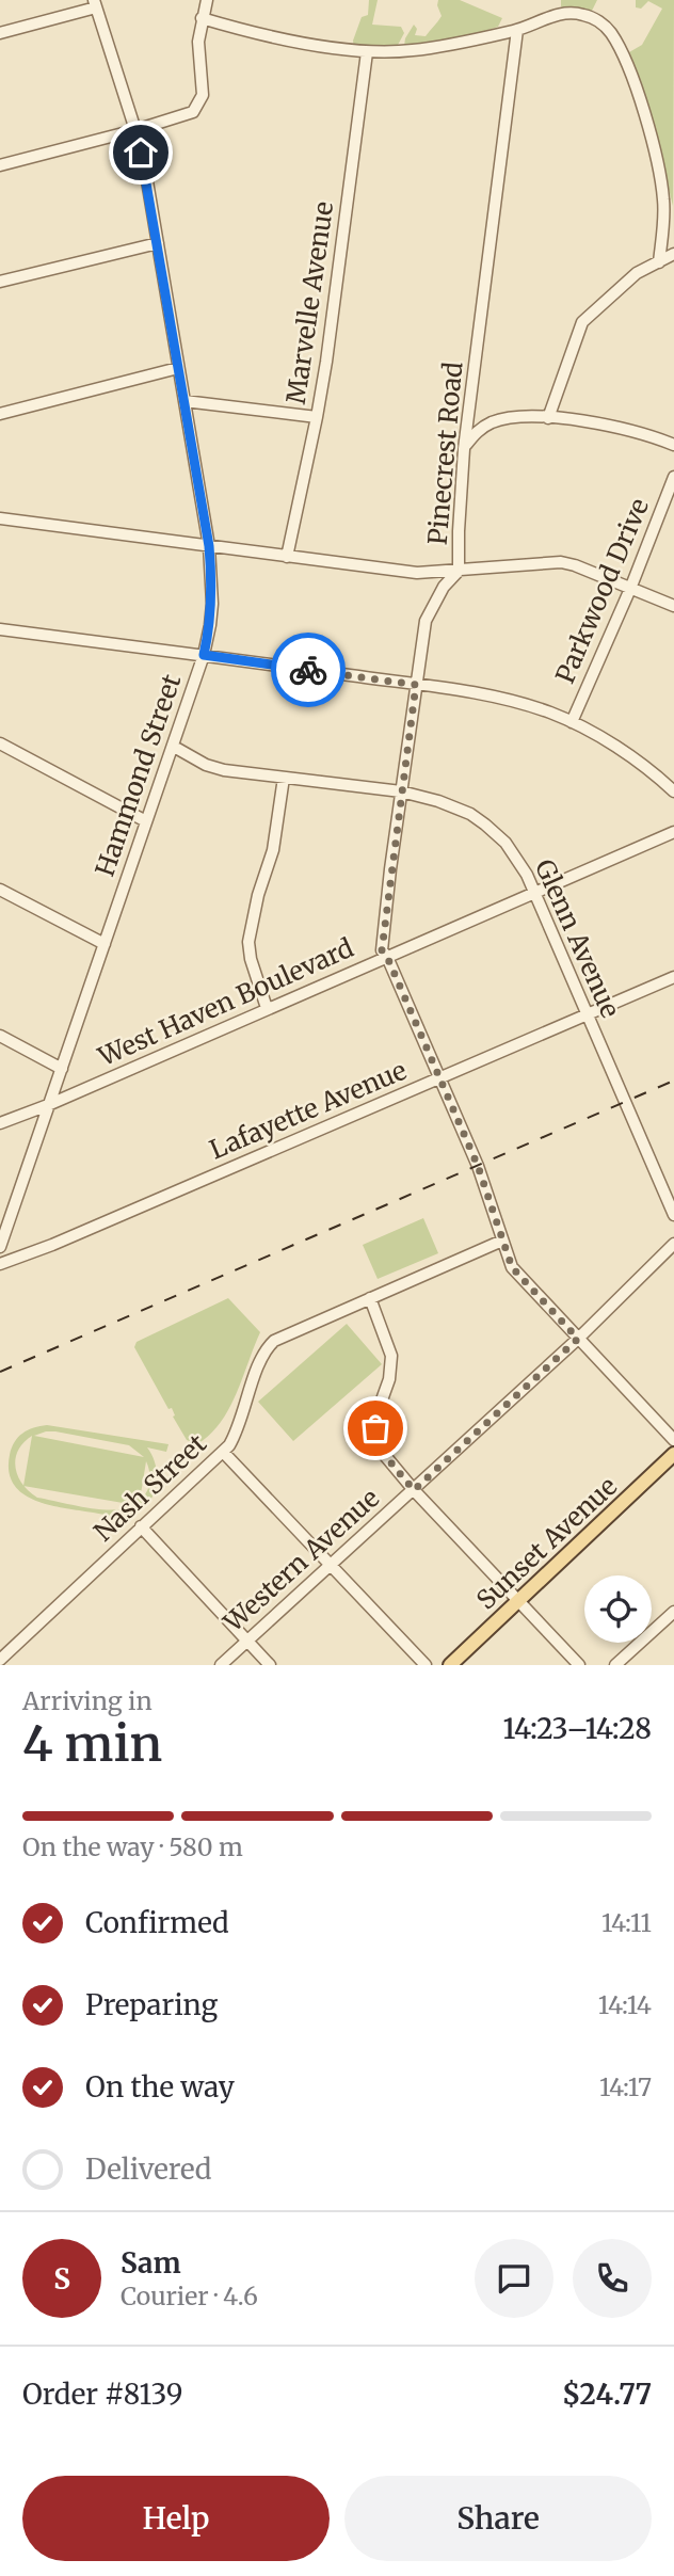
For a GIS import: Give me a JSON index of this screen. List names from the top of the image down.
{
  "streets": {
    "main road": ["Sunset Avenue"],
    "street": [
      "Marvelle Avenue",
      "Pinecrest Road",
      "Parkwood Drive",
      "Hammond Street",
      "Glenn Avenue",
      "West Haven Boulevard",
      "Lafayette Avenue",
      "Nash Street",
      "Western Avenue"
    ]
  },
  "crossings": [
    ["Pinecrest Road", "Glenn Avenue"],
    ["Pinecrest Road", "West Haven Boulevard"],
    ["Hammond Street", "Glenn Avenue"],
    ["Hammond Street", "West Haven Boulevard"],
    ["Glenn Avenue", "West Haven Boulevard"],
    ["Glenn Avenue", "Lafayette Avenue"]
  ],
  "page": {
    "heading": ["4 min", "Arriving in", "14:23–14:28"],
    "panel": [
      "Sam",
      "Courier · 4.6",
      "Order #8139",
      "$24.77"
    ],
    "bar": "On the way · 580 m",
    "list": [
      ["Confirmed", "14:11"],
      ["Preparing", "14:14"],
      ["On the way", "14:17"],
      "Delivered"
    ],
    "round": "S",
    "buttons": ["Help", "Share"]
  }
}
